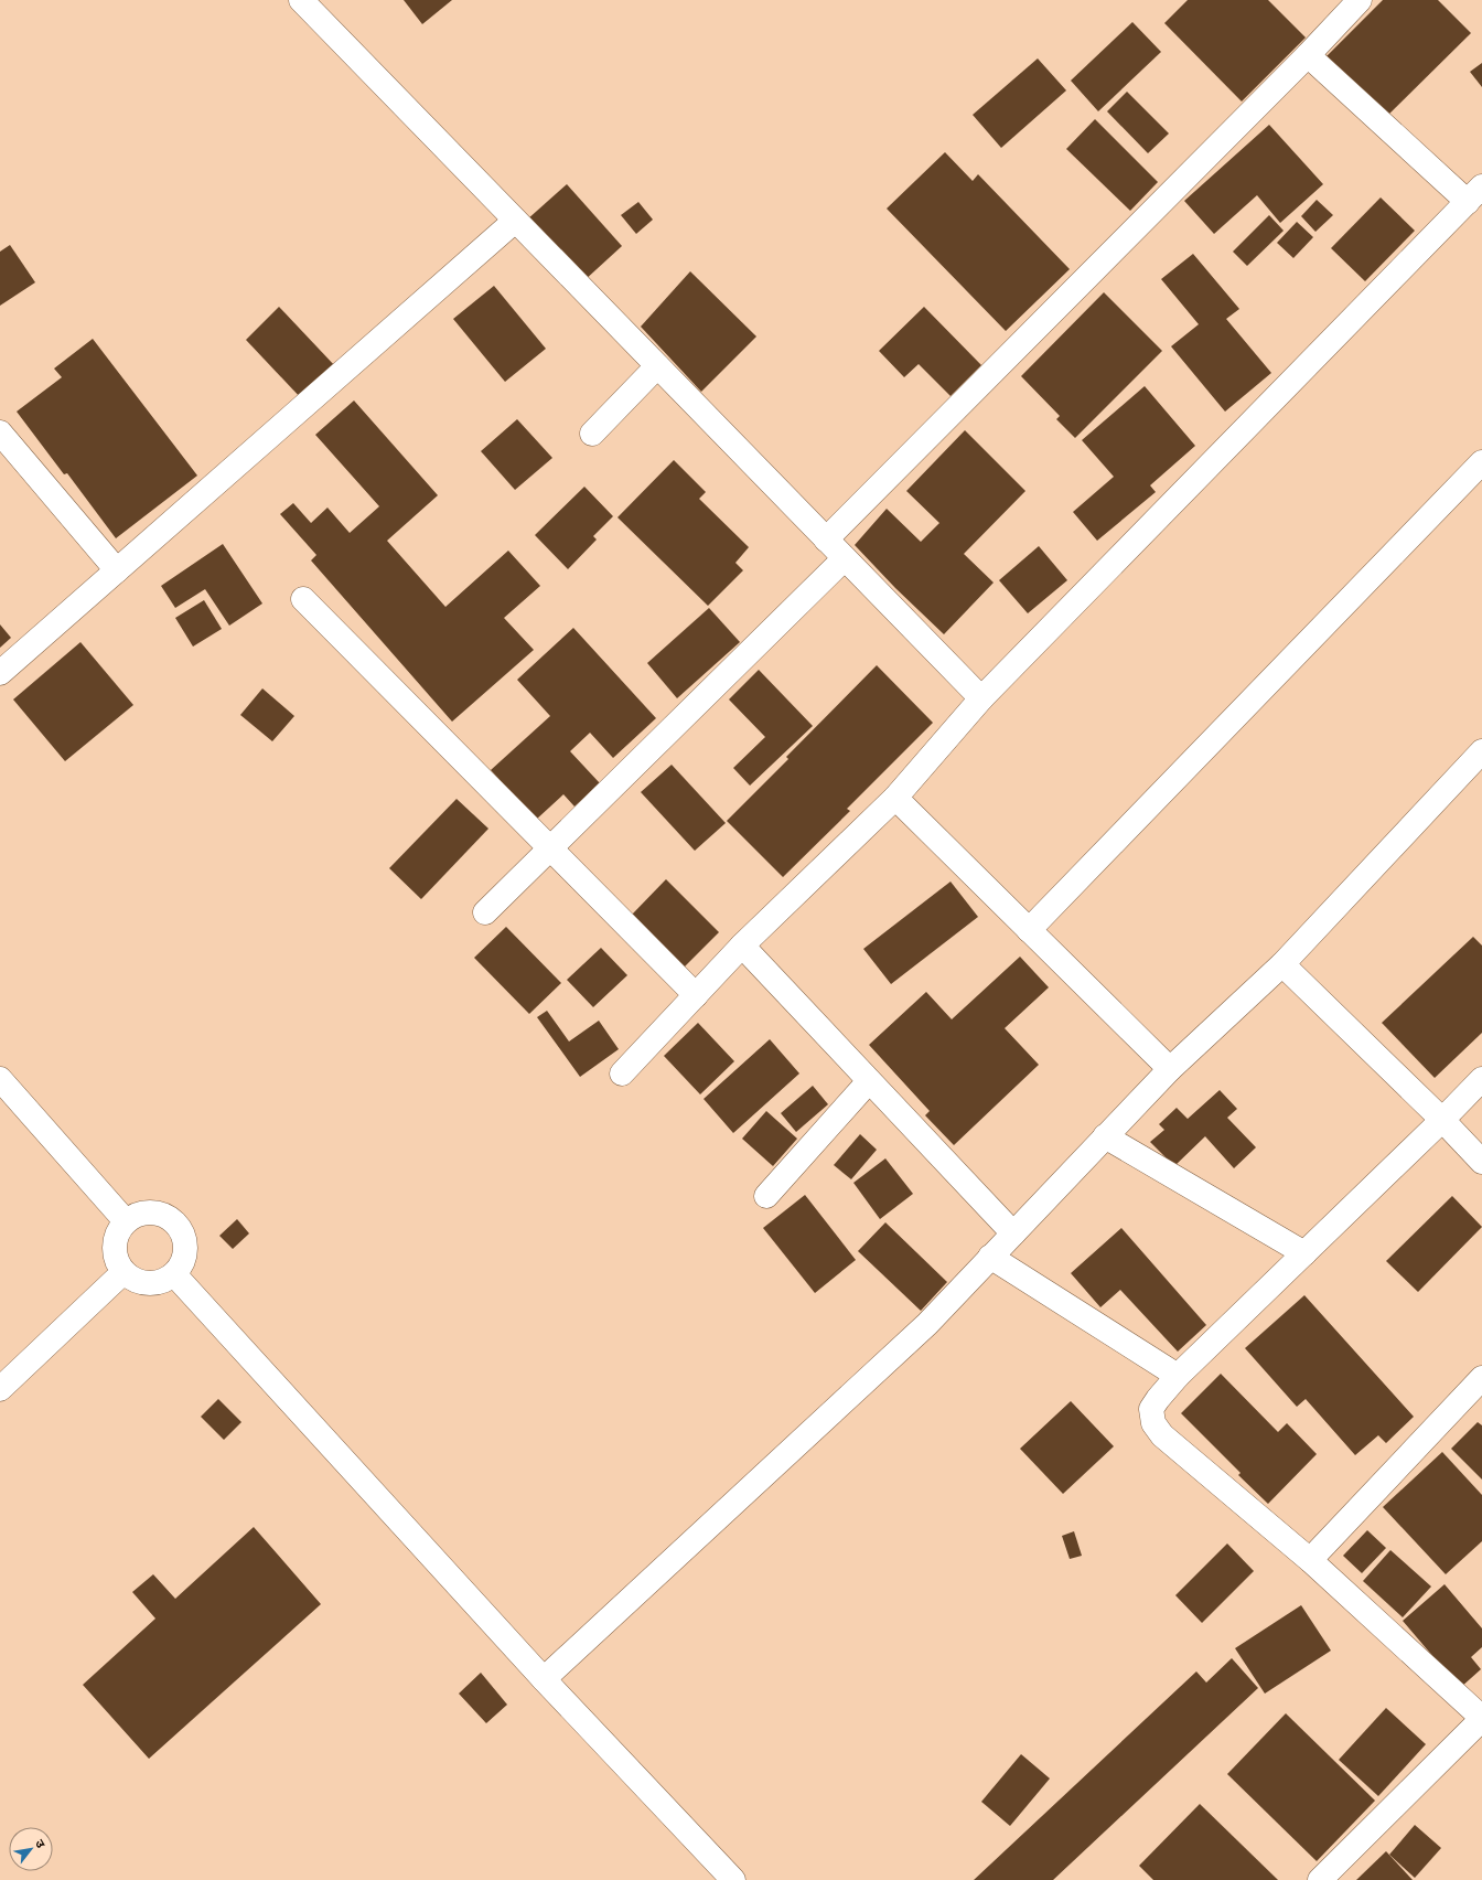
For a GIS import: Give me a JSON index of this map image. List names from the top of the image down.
{
  "north": "top right"
}
